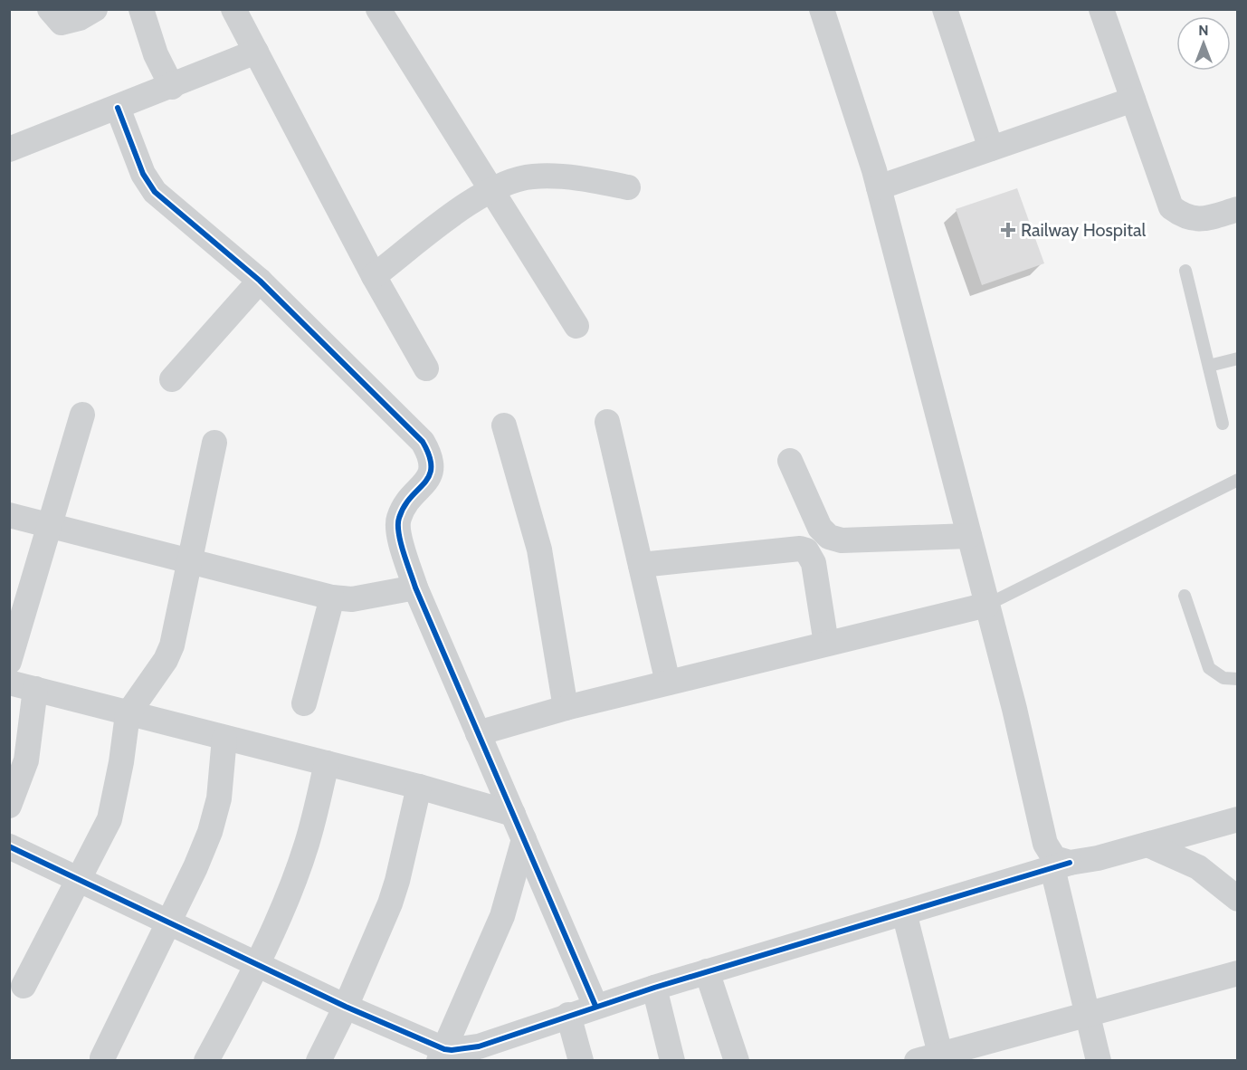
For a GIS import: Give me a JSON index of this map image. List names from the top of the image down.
{
  "places": {
    "health": ["Railway Hospital"]
  },
  "north": "top"
}
